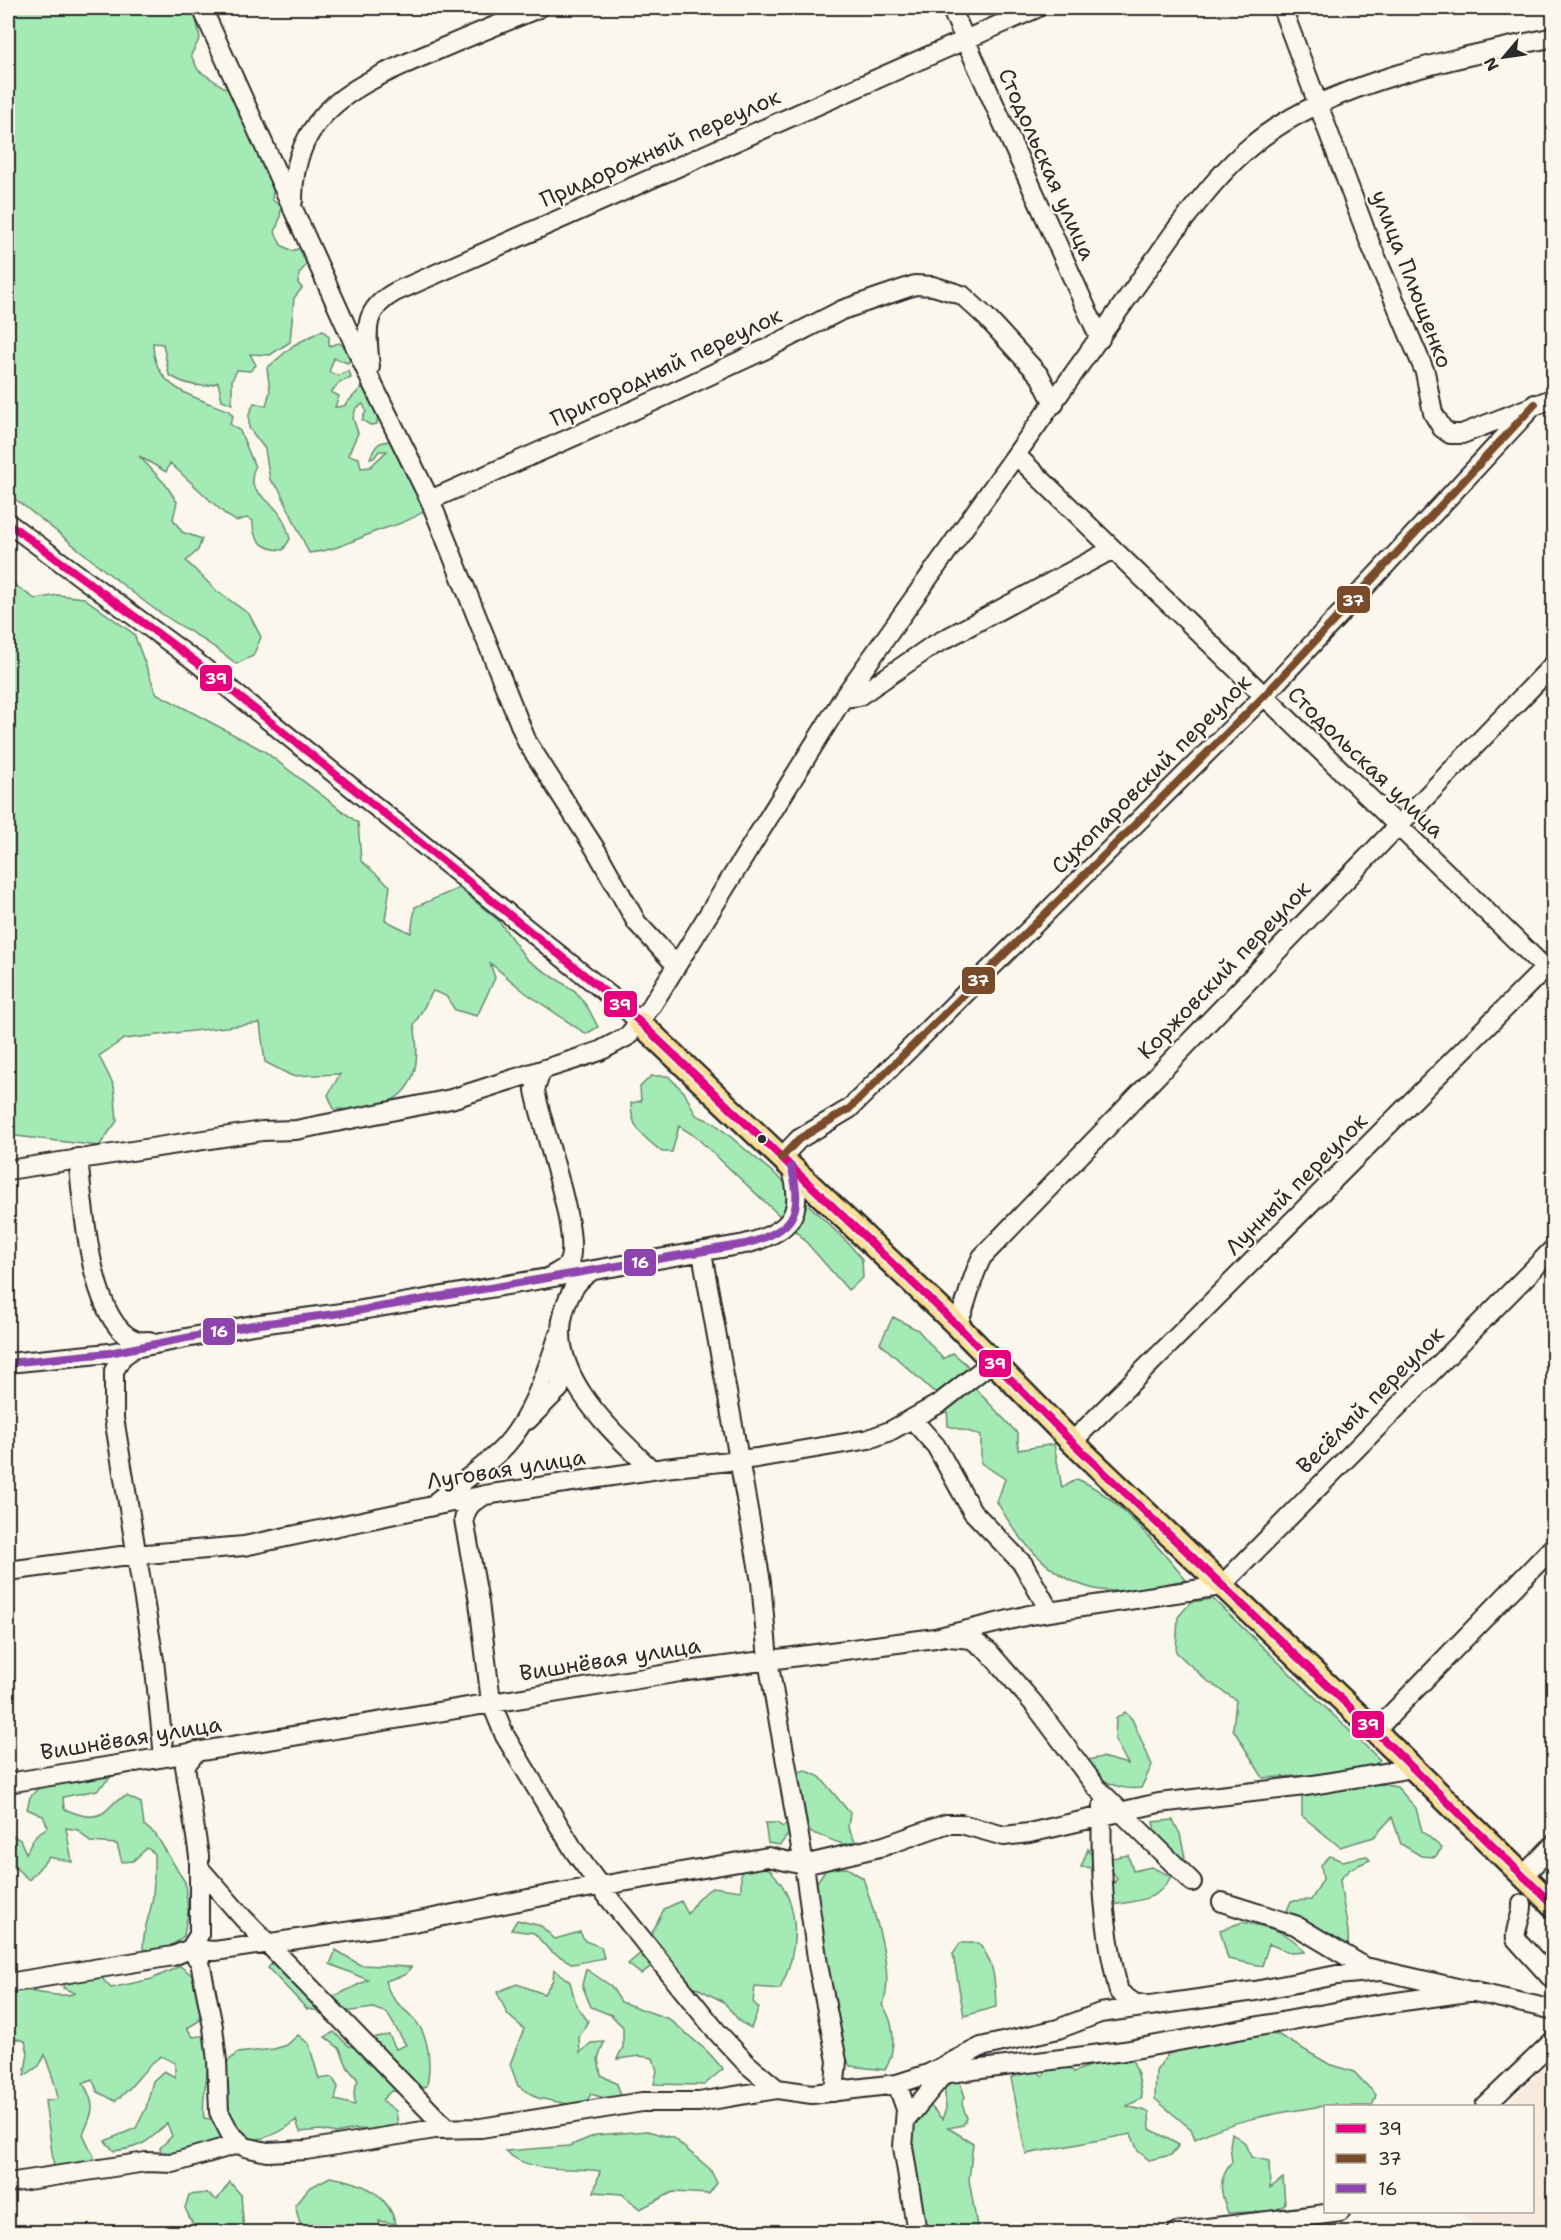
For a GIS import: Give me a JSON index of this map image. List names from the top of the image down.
{
  "streets": {
    "street": [
      "Придорожный переулок",
      "Стодольская улица",
      "улица Плющенко",
      "Пригородный переулок",
      "Сухопаровский переулок",
      "Коржовский переулок",
      "Лунный переулок",
      "Весёлый переулок",
      "Луговая улица",
      "Вишнёвая улица"
    ]
  },
  "crossings": [
    ["Придорожный переулок", "Стодольская улица"],
    ["Стодольская улица", "Сухопаровский переулок"],
    ["Стодольская улица", "Коржовский переулок"],
    ["Стодольская улица", "Лунный переулок"],
    ["улица Плющенко", "Сухопаровский переулок"],
    ["Весёлый переулок", "Вишнёвая улица"]
  ],
  "lines": ["transit line 37", "transit line 39", "transit line 16"],
  "legend": ["39", "37", "16"],
  "north": "bottom left"
}
